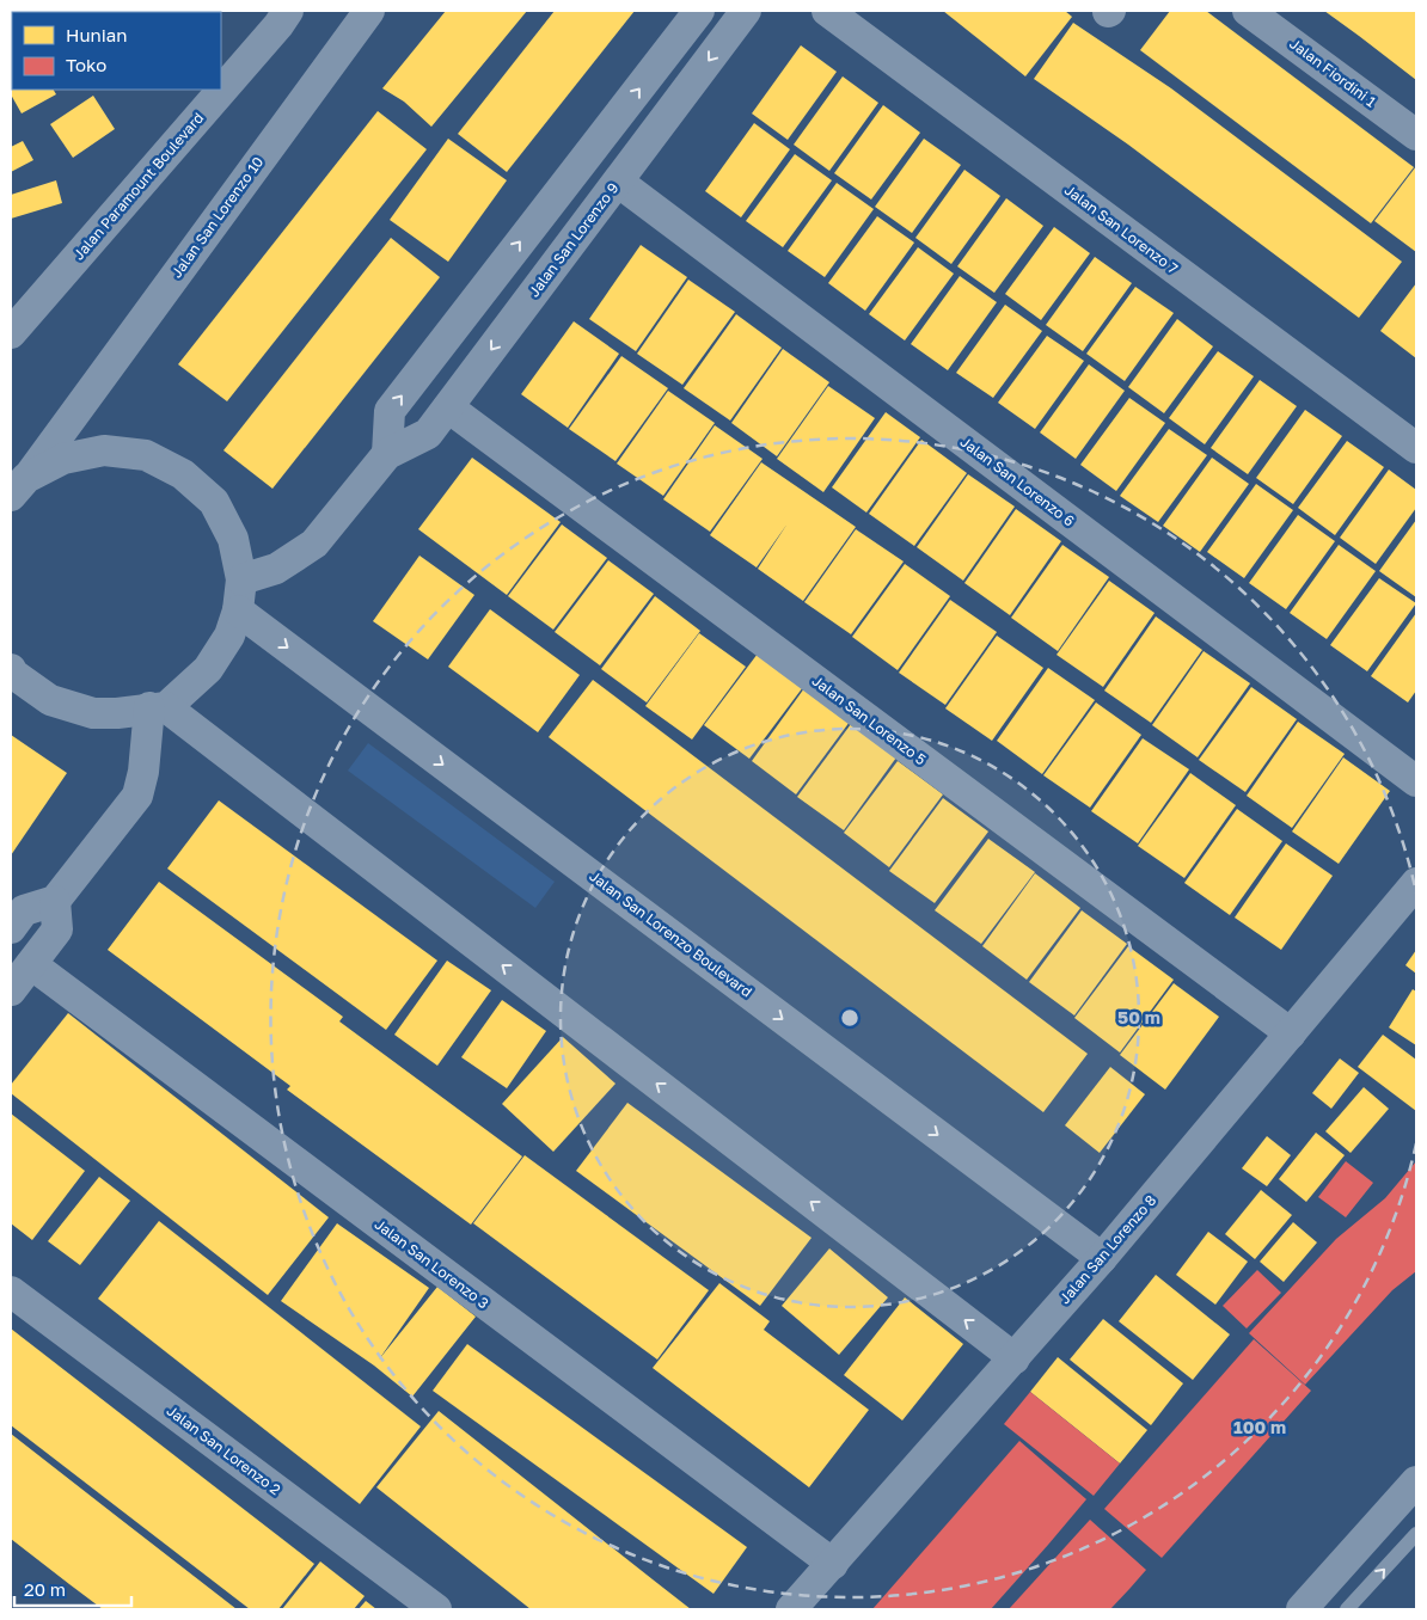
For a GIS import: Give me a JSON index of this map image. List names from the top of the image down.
{
  "streets": {
    "street": [
      "Jalan Fiordini 1",
      "Jalan Paramount Boulevard",
      "Jalan San Lorenzo 10",
      "Jalan San Lorenzo 7",
      "Jalan San Lorenzo 9",
      "Jalan San Lorenzo 6",
      "Jalan San Lorenzo 5",
      "Jalan San Lorenzo Boulevard",
      "Jalan San Lorenzo 8",
      "Jalan San Lorenzo 3",
      "Jalan San Lorenzo 2"
    ]
  },
  "crossings": [
    ["Jalan San Lorenzo 9", "Jalan San Lorenzo 6"],
    ["Jalan San Lorenzo 9", "Jalan San Lorenzo 5"],
    ["Jalan San Lorenzo 5", "Jalan San Lorenzo 8"],
    ["Jalan San Lorenzo Boulevard", "Jalan San Lorenzo 8"],
    ["Jalan San Lorenzo 8", "Jalan San Lorenzo 3"]
  ],
  "legend": ["Hunian", "Toko"],
  "scale_bar": "20 m",
  "rings": ["50 m", "100 m"]
}
